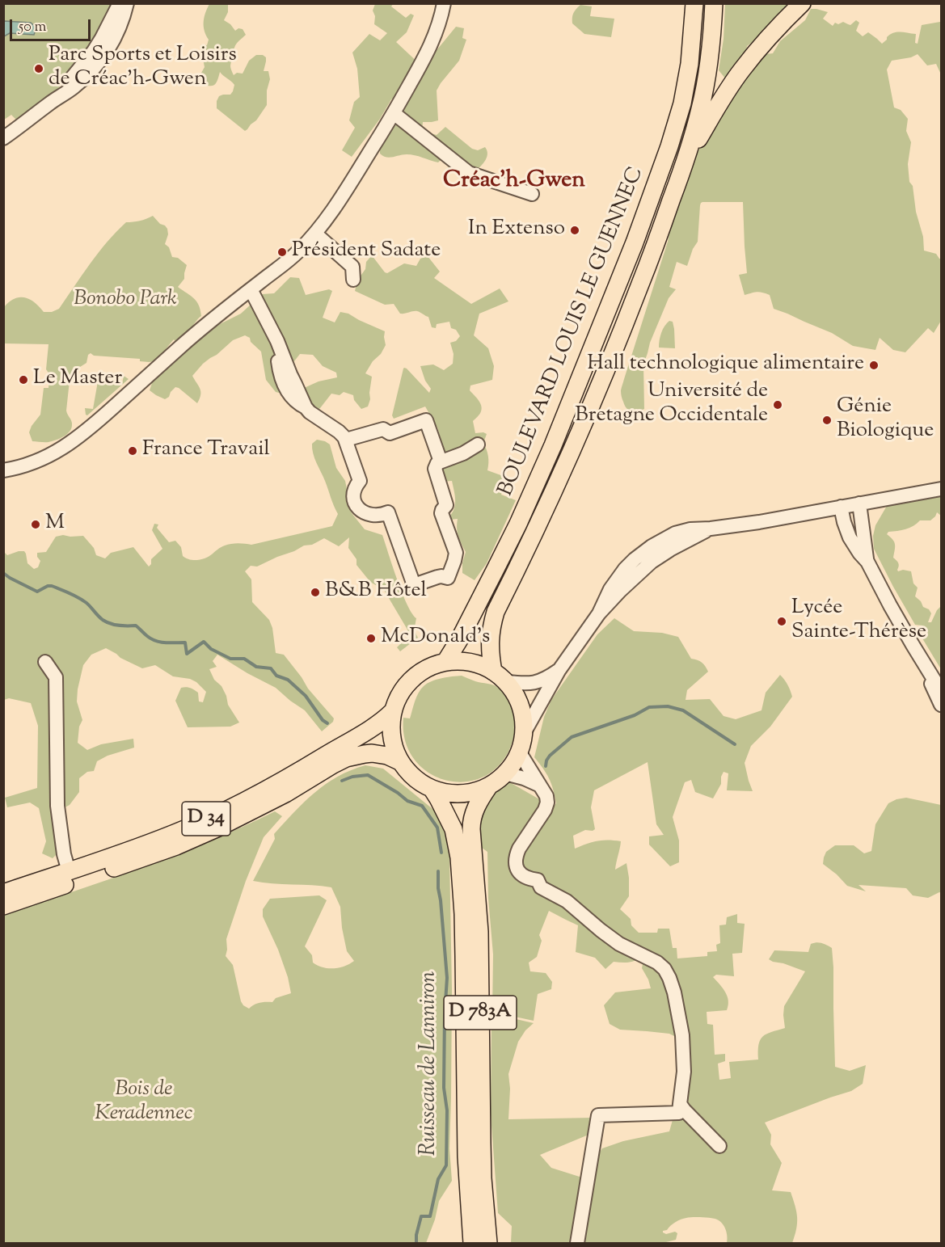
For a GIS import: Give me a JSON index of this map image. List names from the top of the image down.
{
  "streets": {
    "main road": ["BOULEVARD LOUIS LE GUENNEC", "D 34", "D 783A"]
  },
  "crossings": [
    ["BOULEVARD LOUIS LE GUENNEC", "D 34"],
    ["BOULEVARD LOUIS LE GUENNEC", "D 783A"],
    ["D 34", "D 783A"]
  ],
  "districts": ["Créac'h-Gwen"],
  "water": ["Ruisseau de Lanniron"],
  "parks": ["Bonobo Park", "Bois de Keradennec"],
  "places": [
    "Parc Sports et Loisirs de Créac'h-Gwen",
    "In Extenso",
    "Président Sadate",
    "Hall technologique alimentaire",
    "Le Master",
    "Université de Bretagne Occidentale",
    "Génie Biologique",
    "France Travail",
    "M",
    "B&B Hôtel",
    "Lycée Sainte-Thérèse",
    "McDonald's"
  ],
  "scale_bar": "50 m"
}
